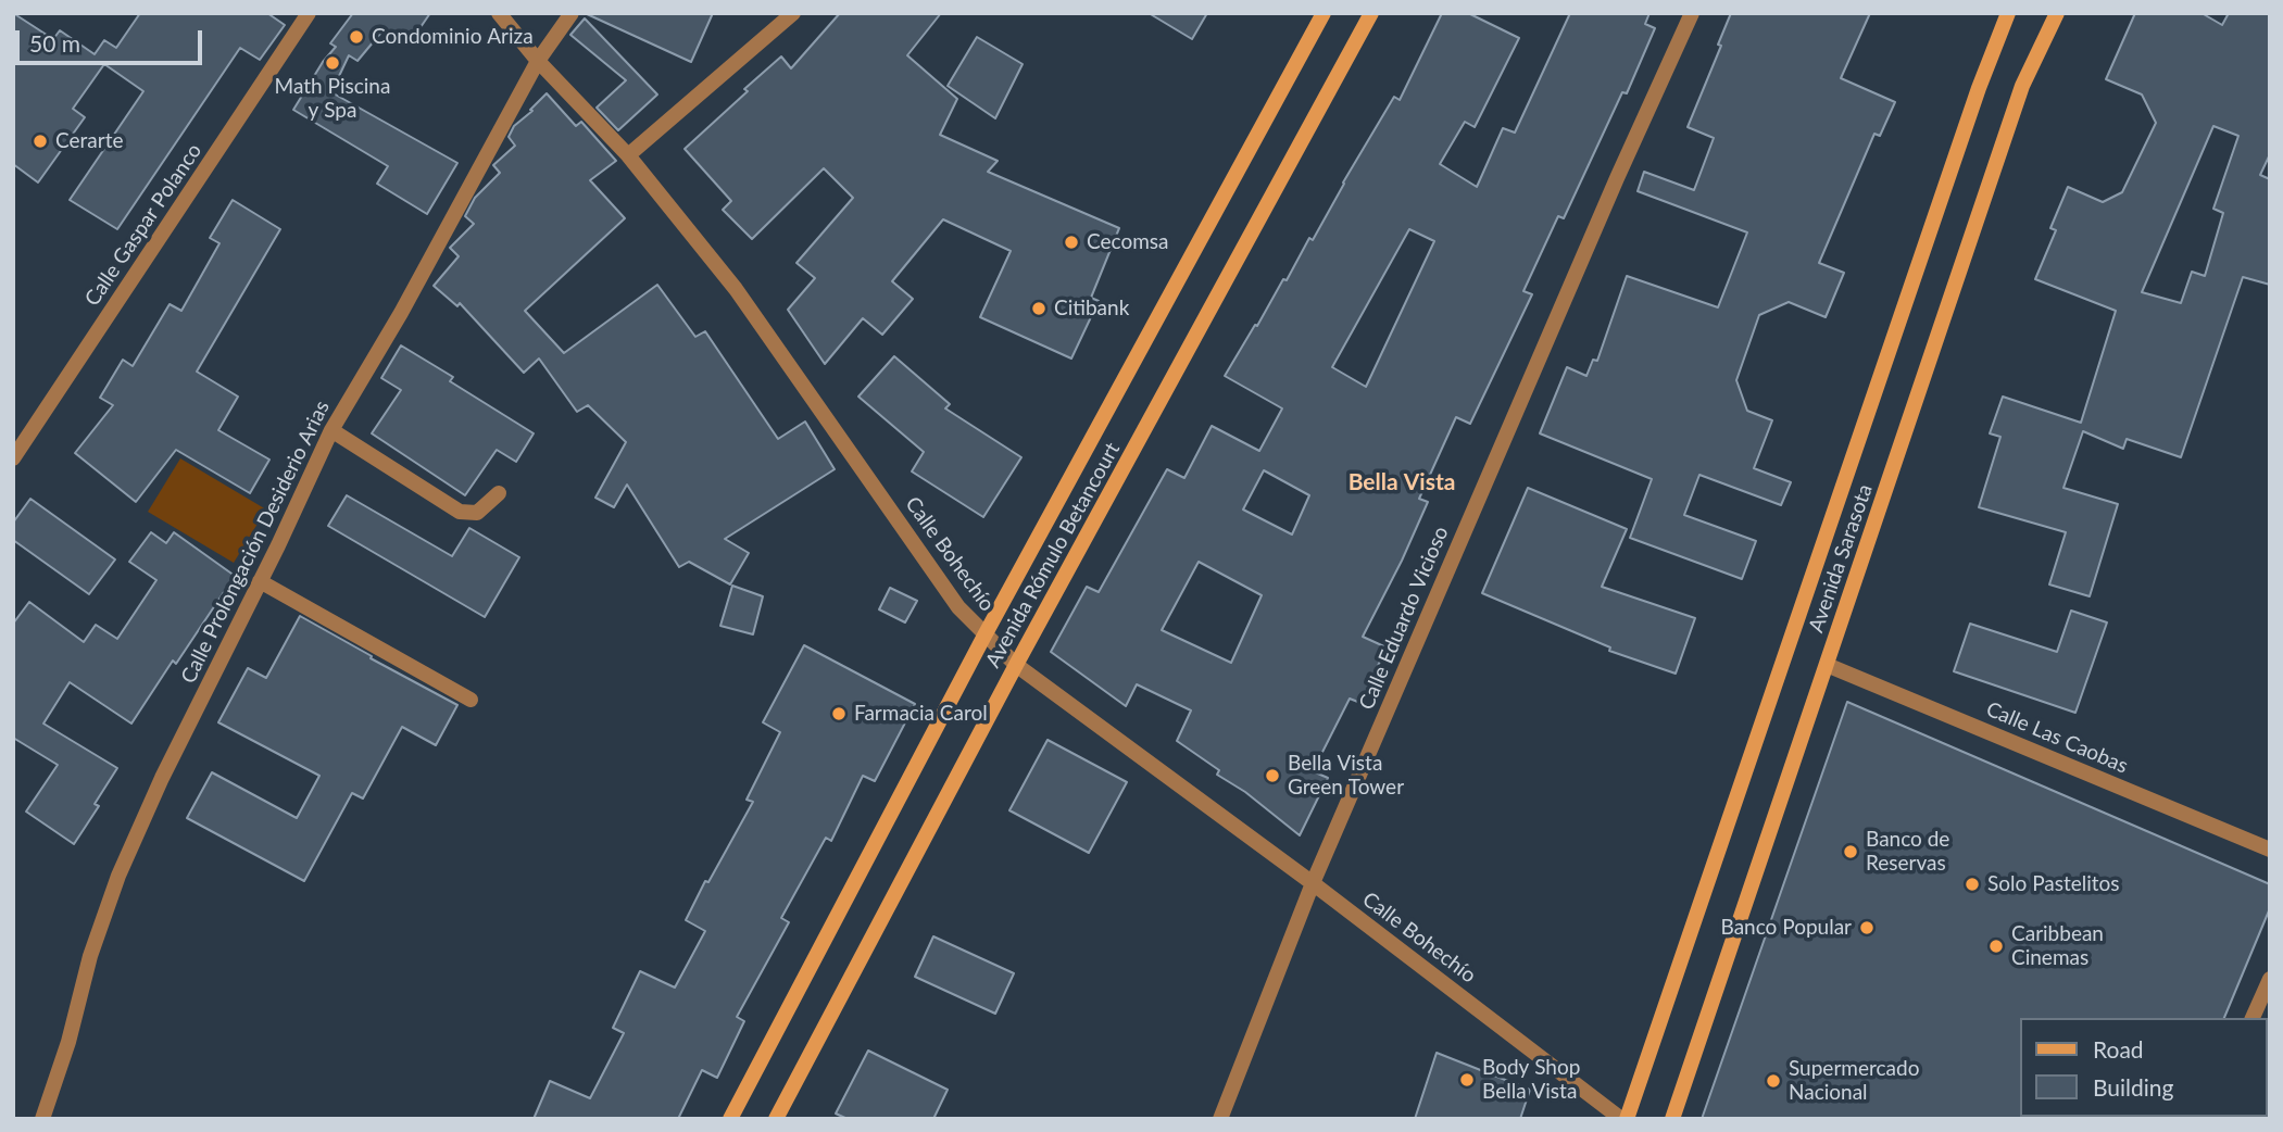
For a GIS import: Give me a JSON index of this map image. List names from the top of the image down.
{
  "streets": {
    "main road": ["Avenida Rómulo Betancourt", "Avenida Sarasota"],
    "street": [
      "Calle Gaspar Polanco",
      "Calle Prolongación Desiderio Arias",
      "Calle Bohechío",
      "Calle Eduardo Vicioso",
      "Calle Las Caobas"
    ]
  },
  "crossings": [
    ["Calle Prolongación Desiderio Arias", "Calle Bohechío"],
    ["Calle Bohechío", "Avenida Rómulo Betancourt"],
    ["Calle Bohechío", "Avenida Sarasota"],
    ["Calle Bohechío", "Calle Eduardo Vicioso"],
    ["Avenida Sarasota", "Calle Las Caobas"]
  ],
  "districts": ["Bella Vista"],
  "places": [
    "Condominio Ariza",
    "Math Piscina y Spa",
    "Cerarte",
    "Cecomsa",
    "Citibank",
    "Farmacia Carol",
    "Bella Vista Green Tower",
    "Banco de Reservas",
    "Solo Pastelitos",
    "Banco Popular",
    "Caribbean Cinemas",
    "Body Shop Bella Vista",
    "Supermercado Nacional"
  ],
  "legend": ["Road", "Building"],
  "scale_bar": "50 m"
}
